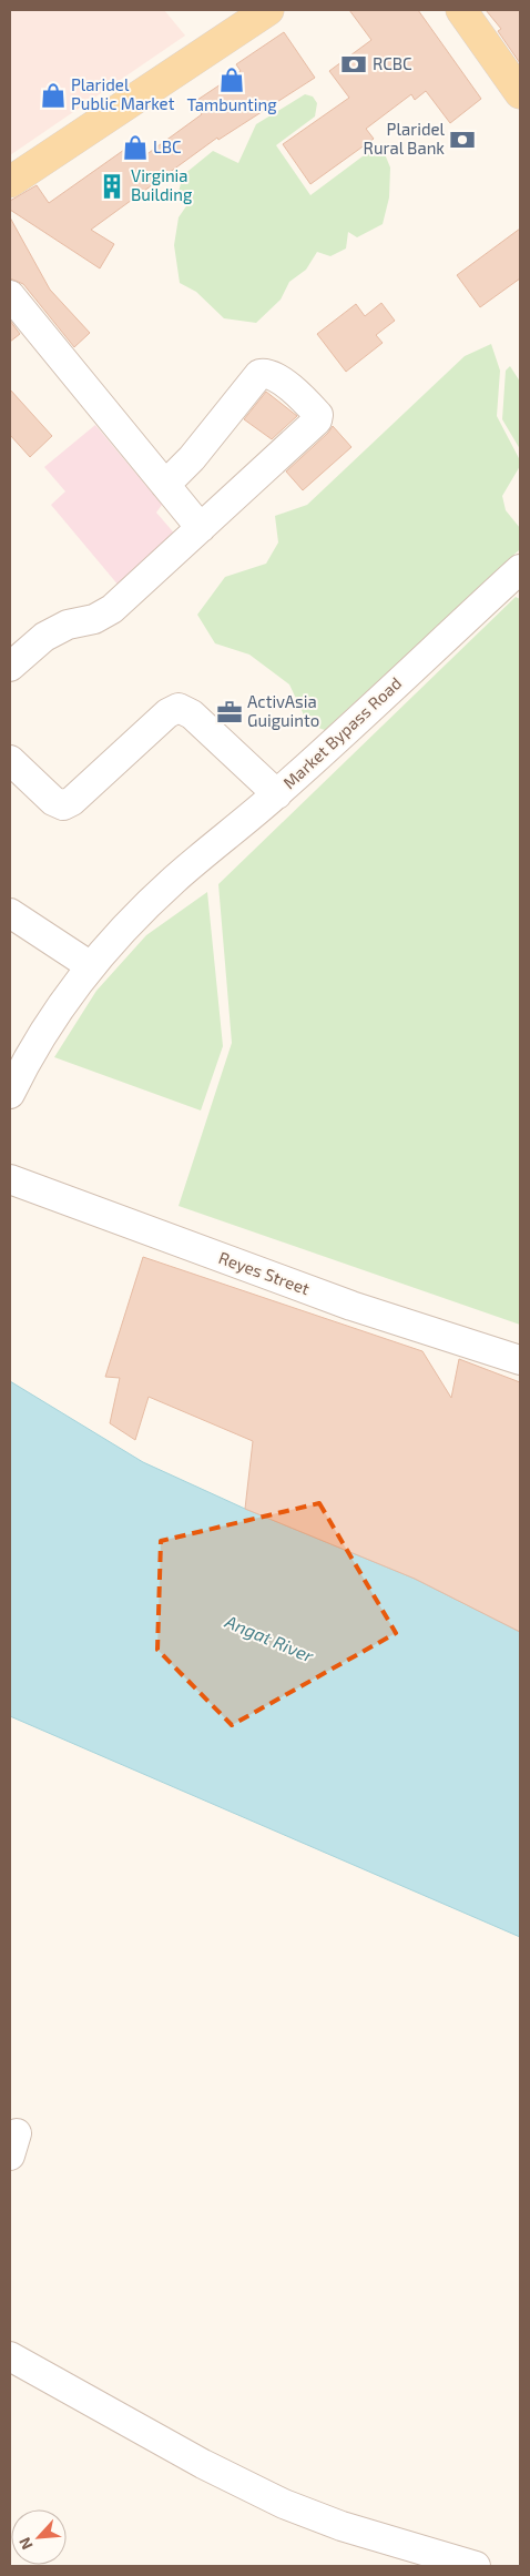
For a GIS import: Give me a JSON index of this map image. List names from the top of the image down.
{
  "streets": {
    "street": ["Market Bypass Road", "Reyes Street"]
  },
  "water": ["Angat River"],
  "places": {
    "bank": ["RCBC", "Plaridel Rural Bank"],
    "shop": ["Tambunting", "Plaridel Public Market", "LBC"],
    "building": ["Virginia Building"],
    "office": ["ActivAsia Guiguinto"]
  },
  "north": "bottom left"
}
